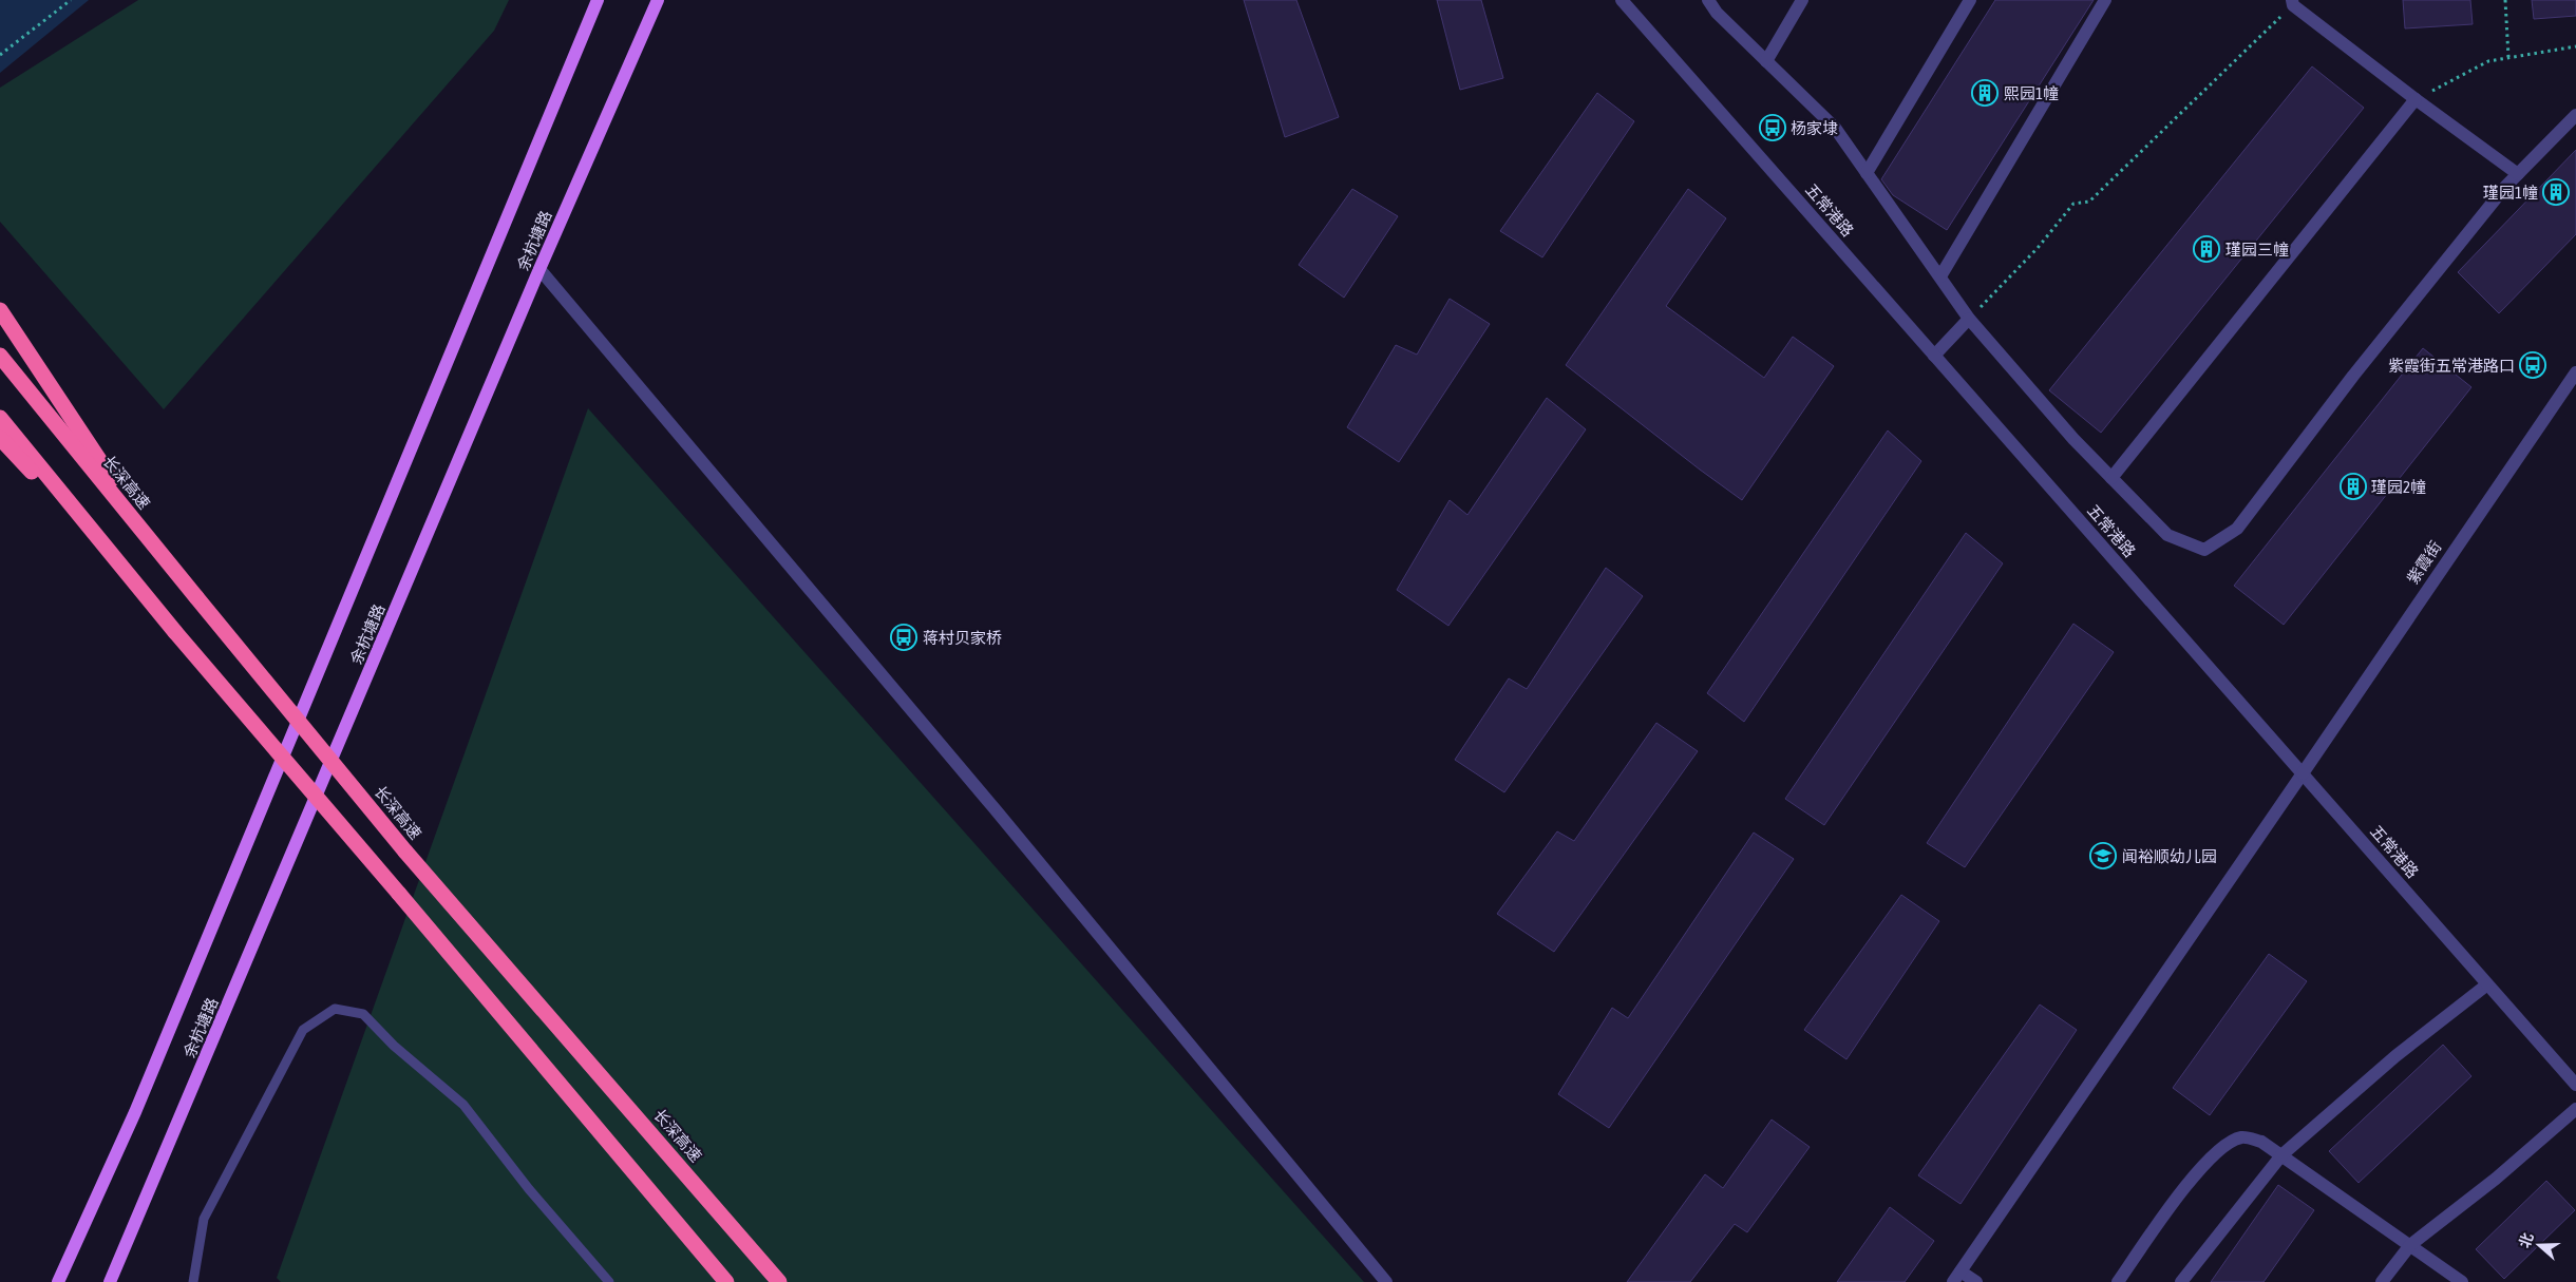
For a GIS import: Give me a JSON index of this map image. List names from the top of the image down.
{
  "streets": {
    "highway": ["长深高速"],
    "main road": ["余杭塘路"],
    "street": ["五常港路", "紫霞街"]
  },
  "crossings": [
    ["五常港路", "紫霞街"]
  ],
  "places": {
    "building": [
      "熙园1幢",
      "瑾园1幢",
      "瑾园三幢",
      "瑾园2幢"
    ],
    "bus stop": ["杨家埭", "紫霞街五常港路口", "蒋村贝家桥"],
    "school or university": ["闻裕顺幼儿园"]
  },
  "north": "left"
}
